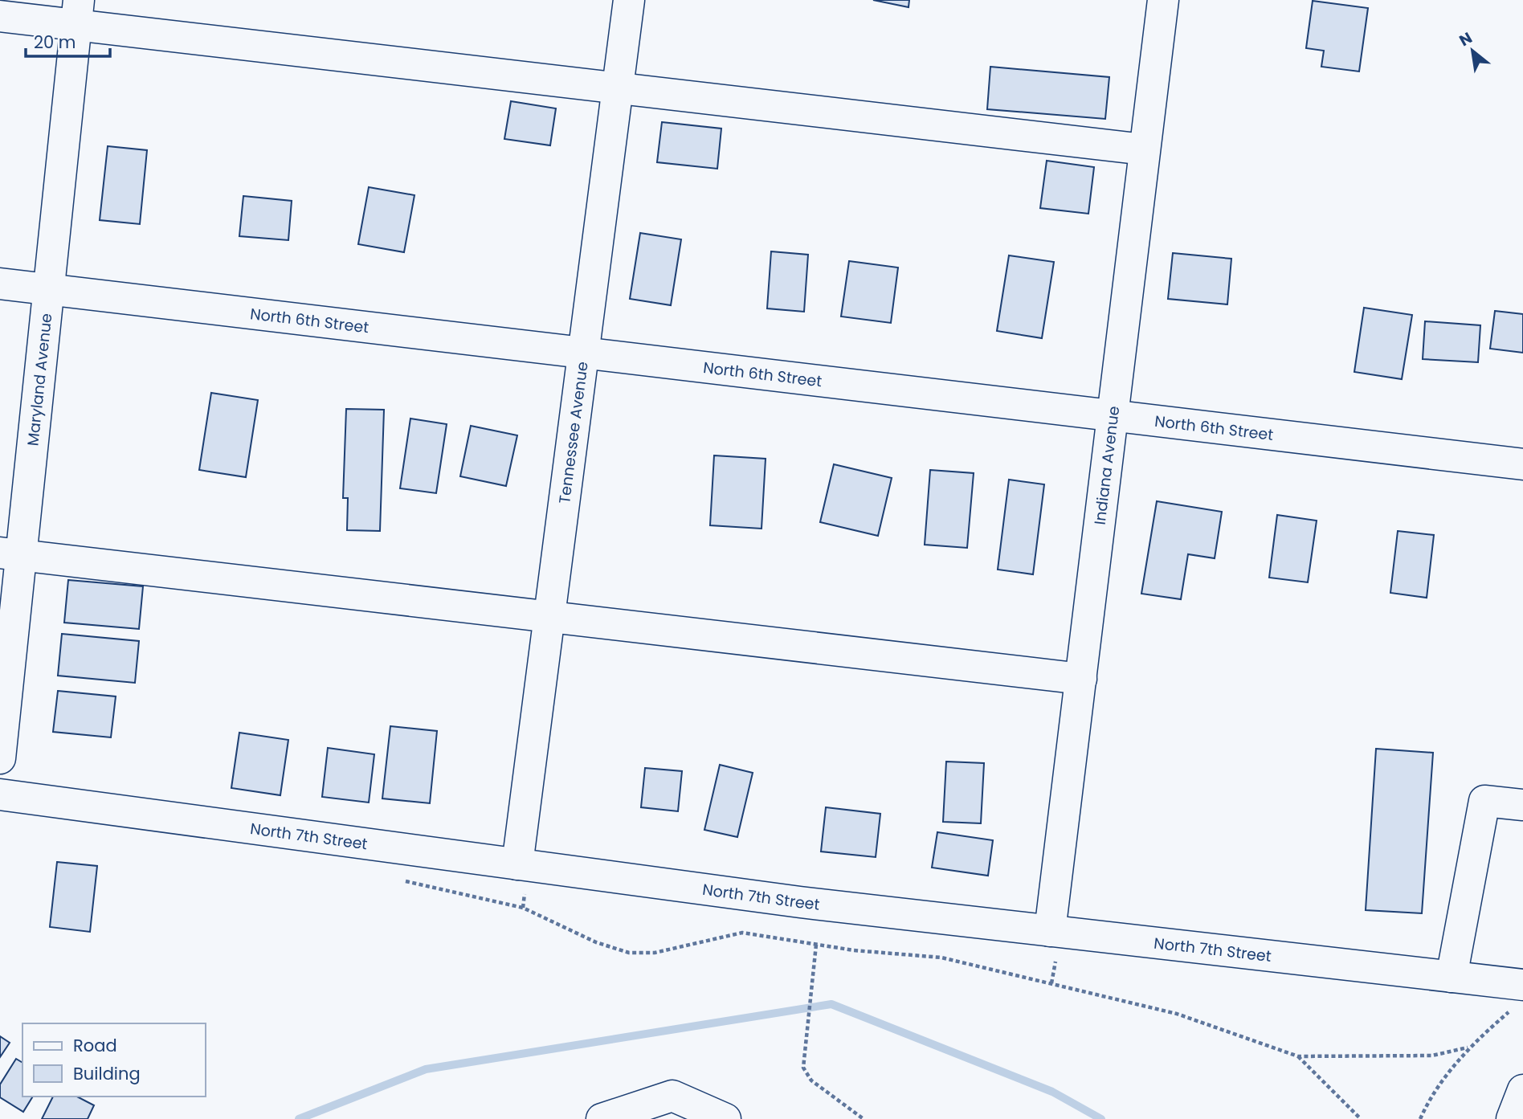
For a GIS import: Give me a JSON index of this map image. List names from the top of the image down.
{
  "streets": {
    "street": [
      "North 6th Street",
      "Maryland Avenue",
      "Tennessee Avenue",
      "Indiana Avenue",
      "North 7th Street"
    ]
  },
  "crossings": [
    ["North 6th Street", "Maryland Avenue"],
    ["North 6th Street", "Tennessee Avenue"],
    ["North 6th Street", "Indiana Avenue"],
    ["Tennessee Avenue", "North 7th Street"],
    ["Indiana Avenue", "North 7th Street"]
  ],
  "legend": ["Road", "Building"],
  "scale_bar": "20 m",
  "north": "top left"
}
